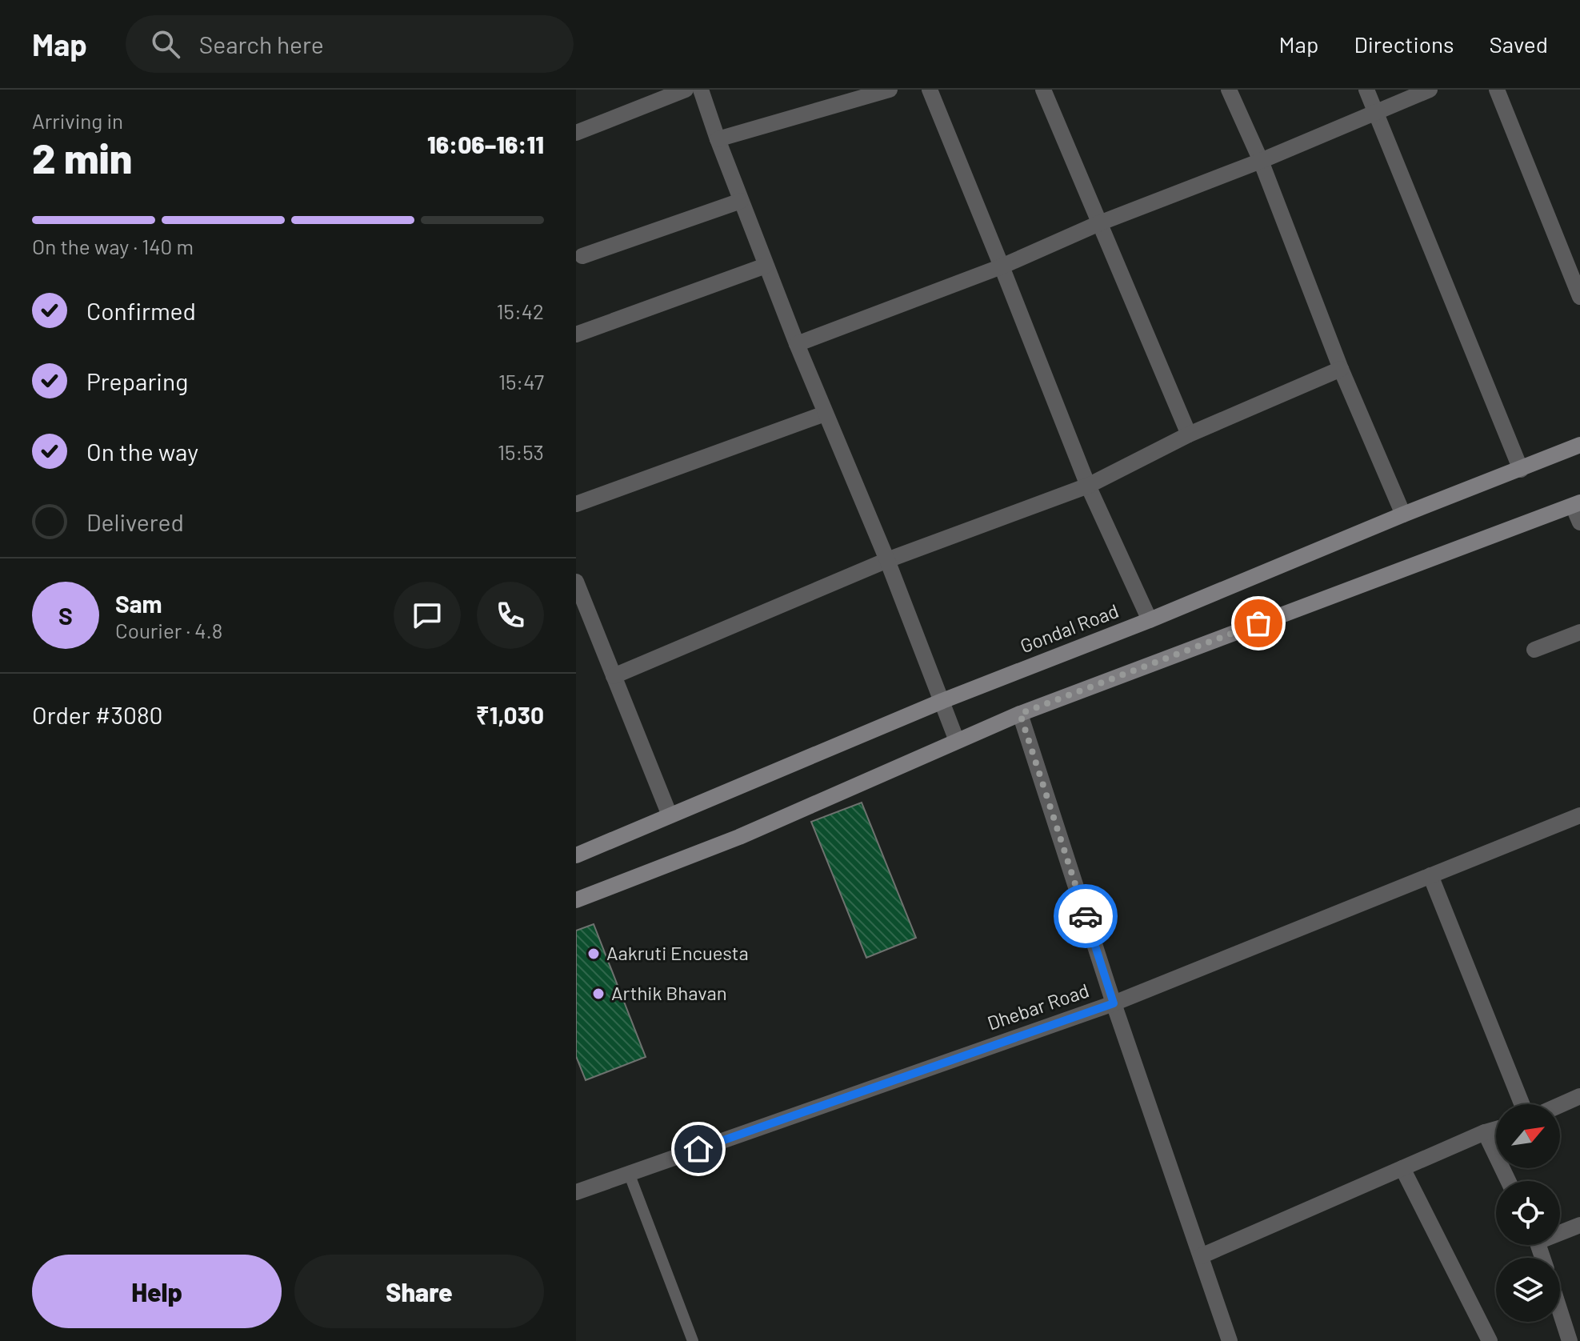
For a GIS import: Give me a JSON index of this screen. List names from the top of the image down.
{
  "streets": {
    "main road": ["Gondal Road"],
    "street": ["Dhebar Road"]
  },
  "places": ["Aakruti Encuesta", "Arthik Bhavan"],
  "north": "top right",
  "page": {
    "header": "Map",
    "search": "Search here",
    "nav": ["Map", "Directions", "Saved"],
    "heading": ["2 min", "Arriving in", "16:06–16:11"],
    "panel": [
      "Sam",
      "Courier · 4.8",
      "Order #3080",
      "₹1,030"
    ],
    "bar": "On the way · 140 m",
    "list": [
      ["Confirmed", "15:42"],
      ["Preparing", "15:47"],
      ["On the way", "15:53"],
      "Delivered"
    ],
    "round": "S",
    "buttons": ["Help", "Share"]
  }
}
